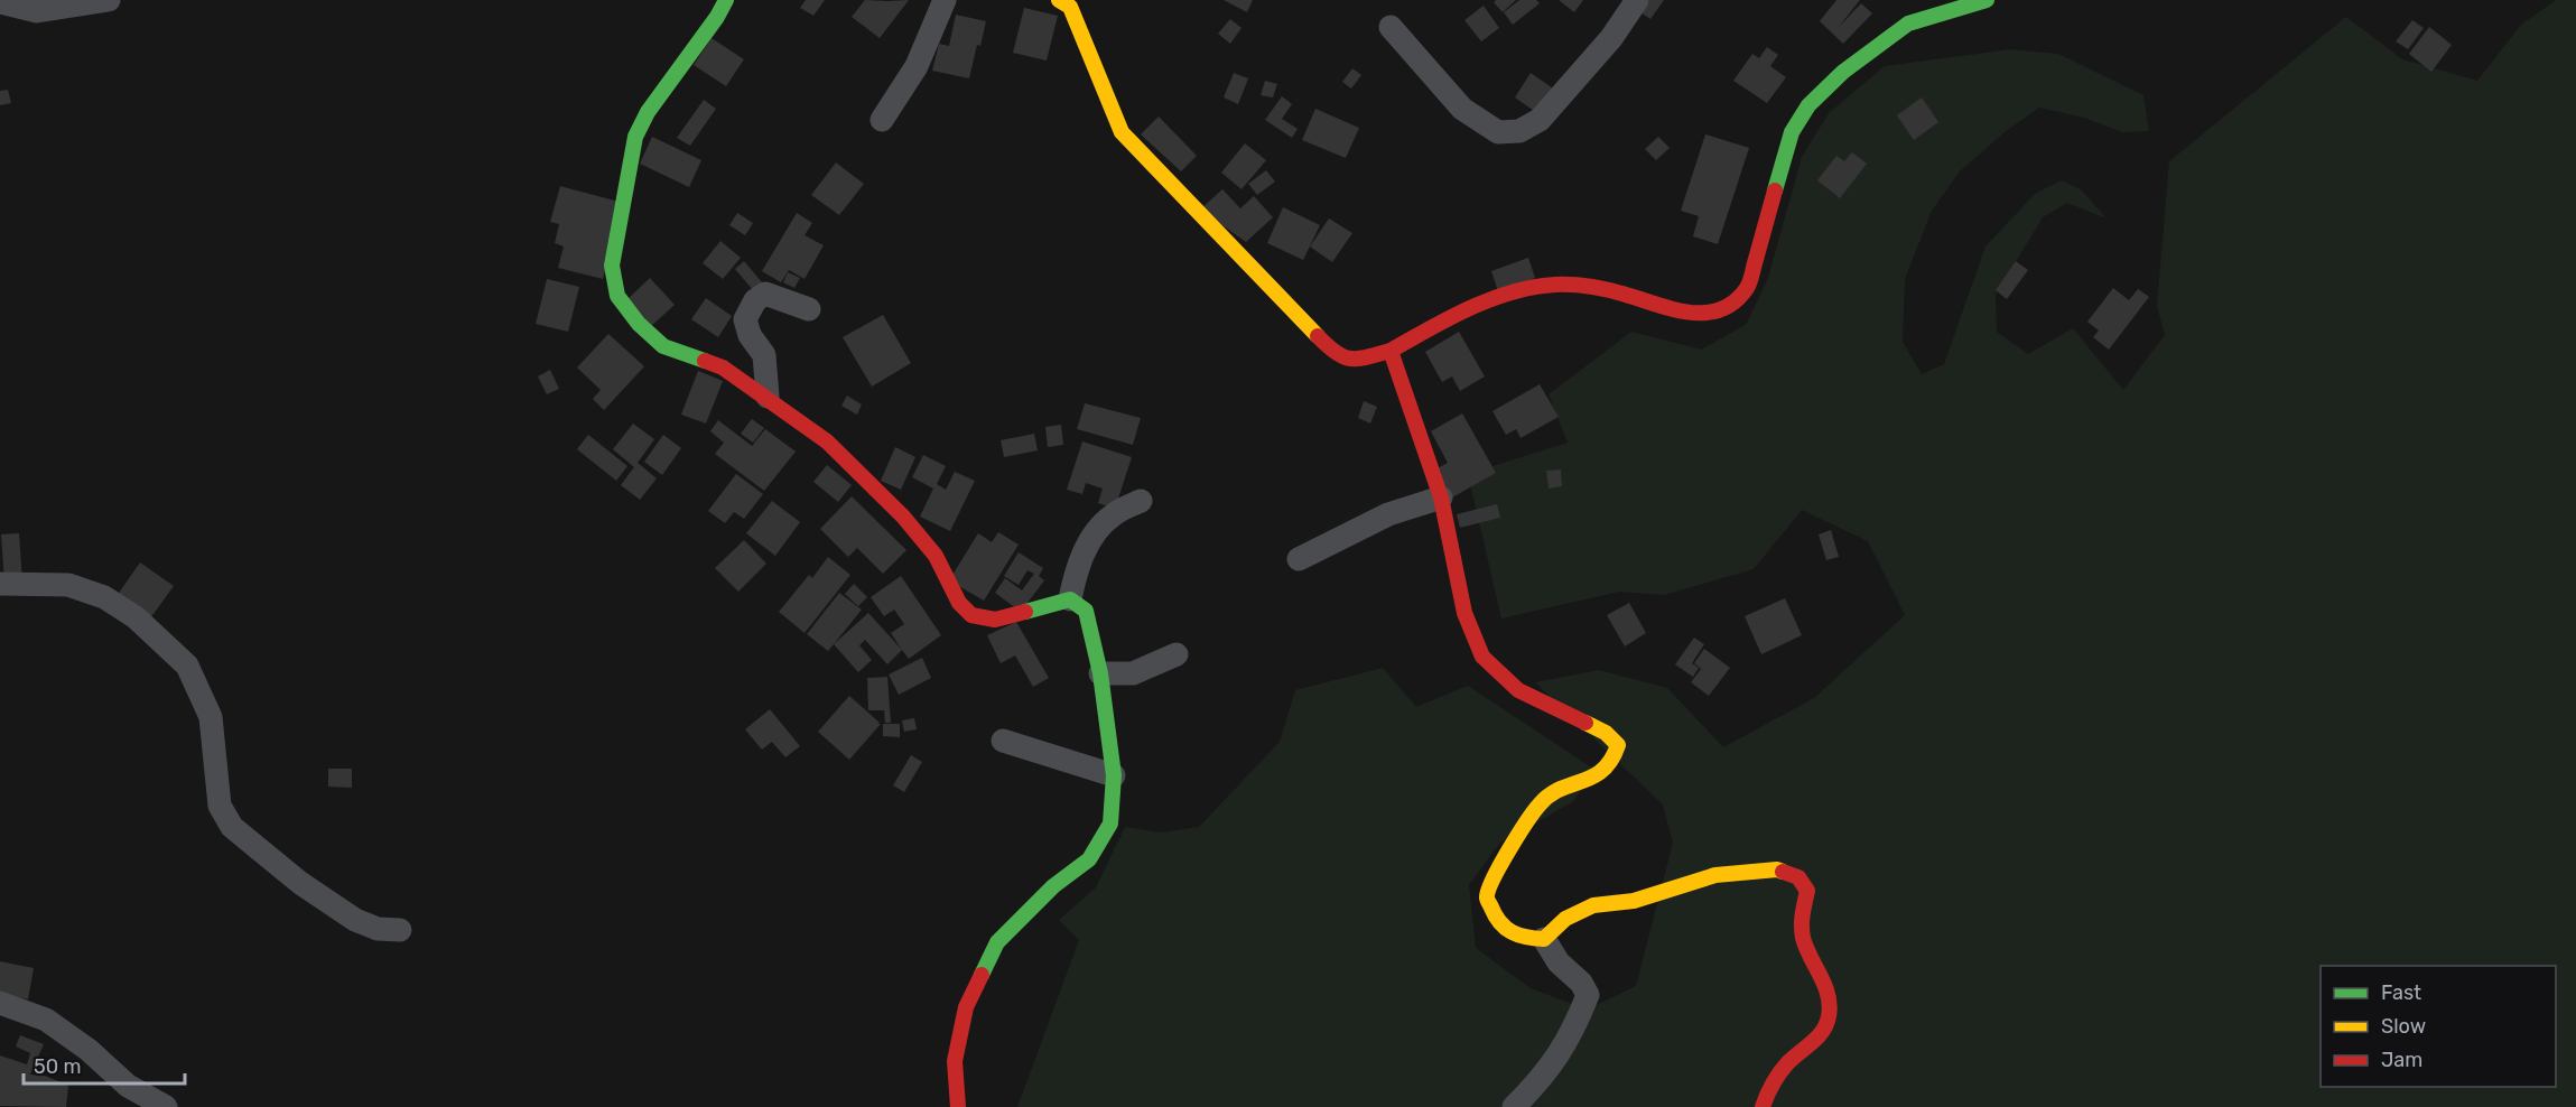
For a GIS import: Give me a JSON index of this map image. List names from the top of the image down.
{
  "legend": ["Fast", "Slow", "Jam"],
  "scale_bar": "50 m"
}
